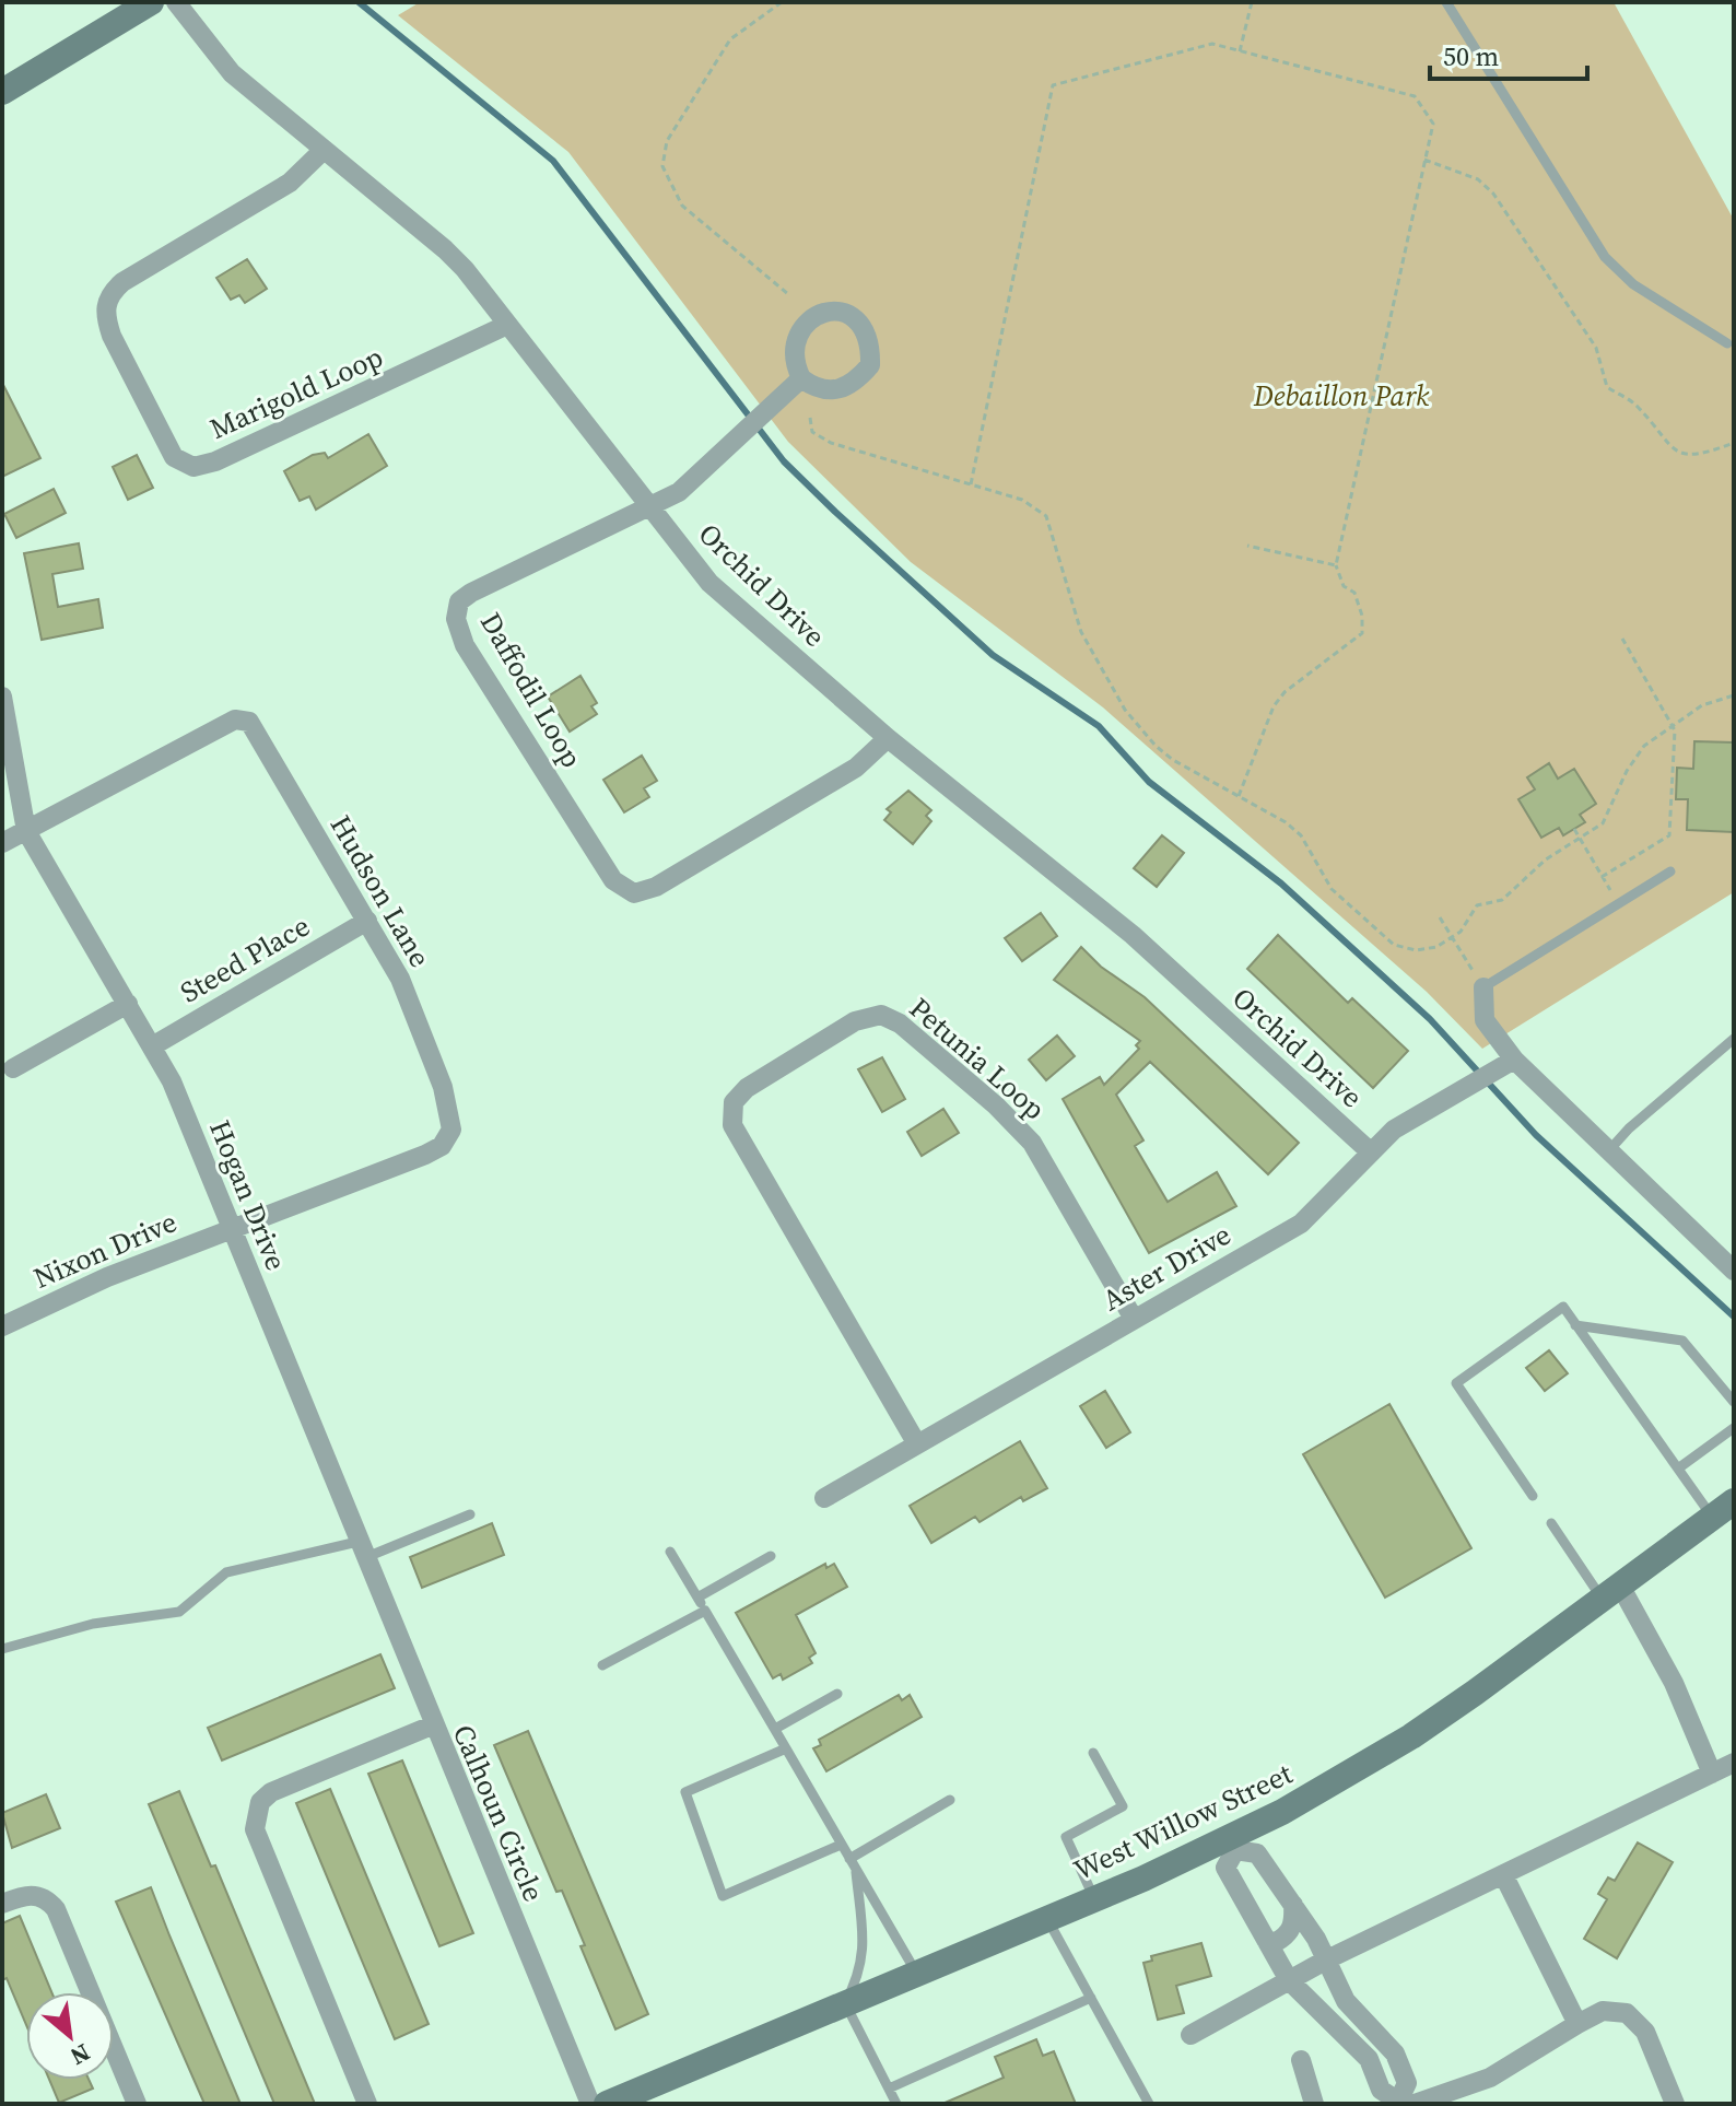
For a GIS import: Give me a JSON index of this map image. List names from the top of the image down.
{
  "streets": {
    "main road": ["West Willow Street"],
    "street": [
      "Marigold Loop",
      "Orchid Drive",
      "Daffodil Loop",
      "Hudson Lane",
      "Steed Place",
      "Petunia Loop",
      "Hogan Drive",
      "Nixon Drive",
      "Aster Drive",
      "Calhoun Circle"
    ]
  },
  "crossings": [
    ["Marigold Loop", "Orchid Drive"],
    ["Orchid Drive", "Daffodil Loop"],
    ["Orchid Drive", "Aster Drive"],
    ["Hudson Lane", "Steed Place"],
    ["Hudson Lane", "Hogan Drive"],
    ["Hudson Lane", "Nixon Drive"],
    ["Steed Place", "Hogan Drive"],
    ["Petunia Loop", "Aster Drive"],
    ["Hogan Drive", "Nixon Drive"],
    ["Hogan Drive", "Calhoun Circle"]
  ],
  "parks": ["Debaillon Park"],
  "scale_bar": "50 m",
  "north": "bottom right"
}
